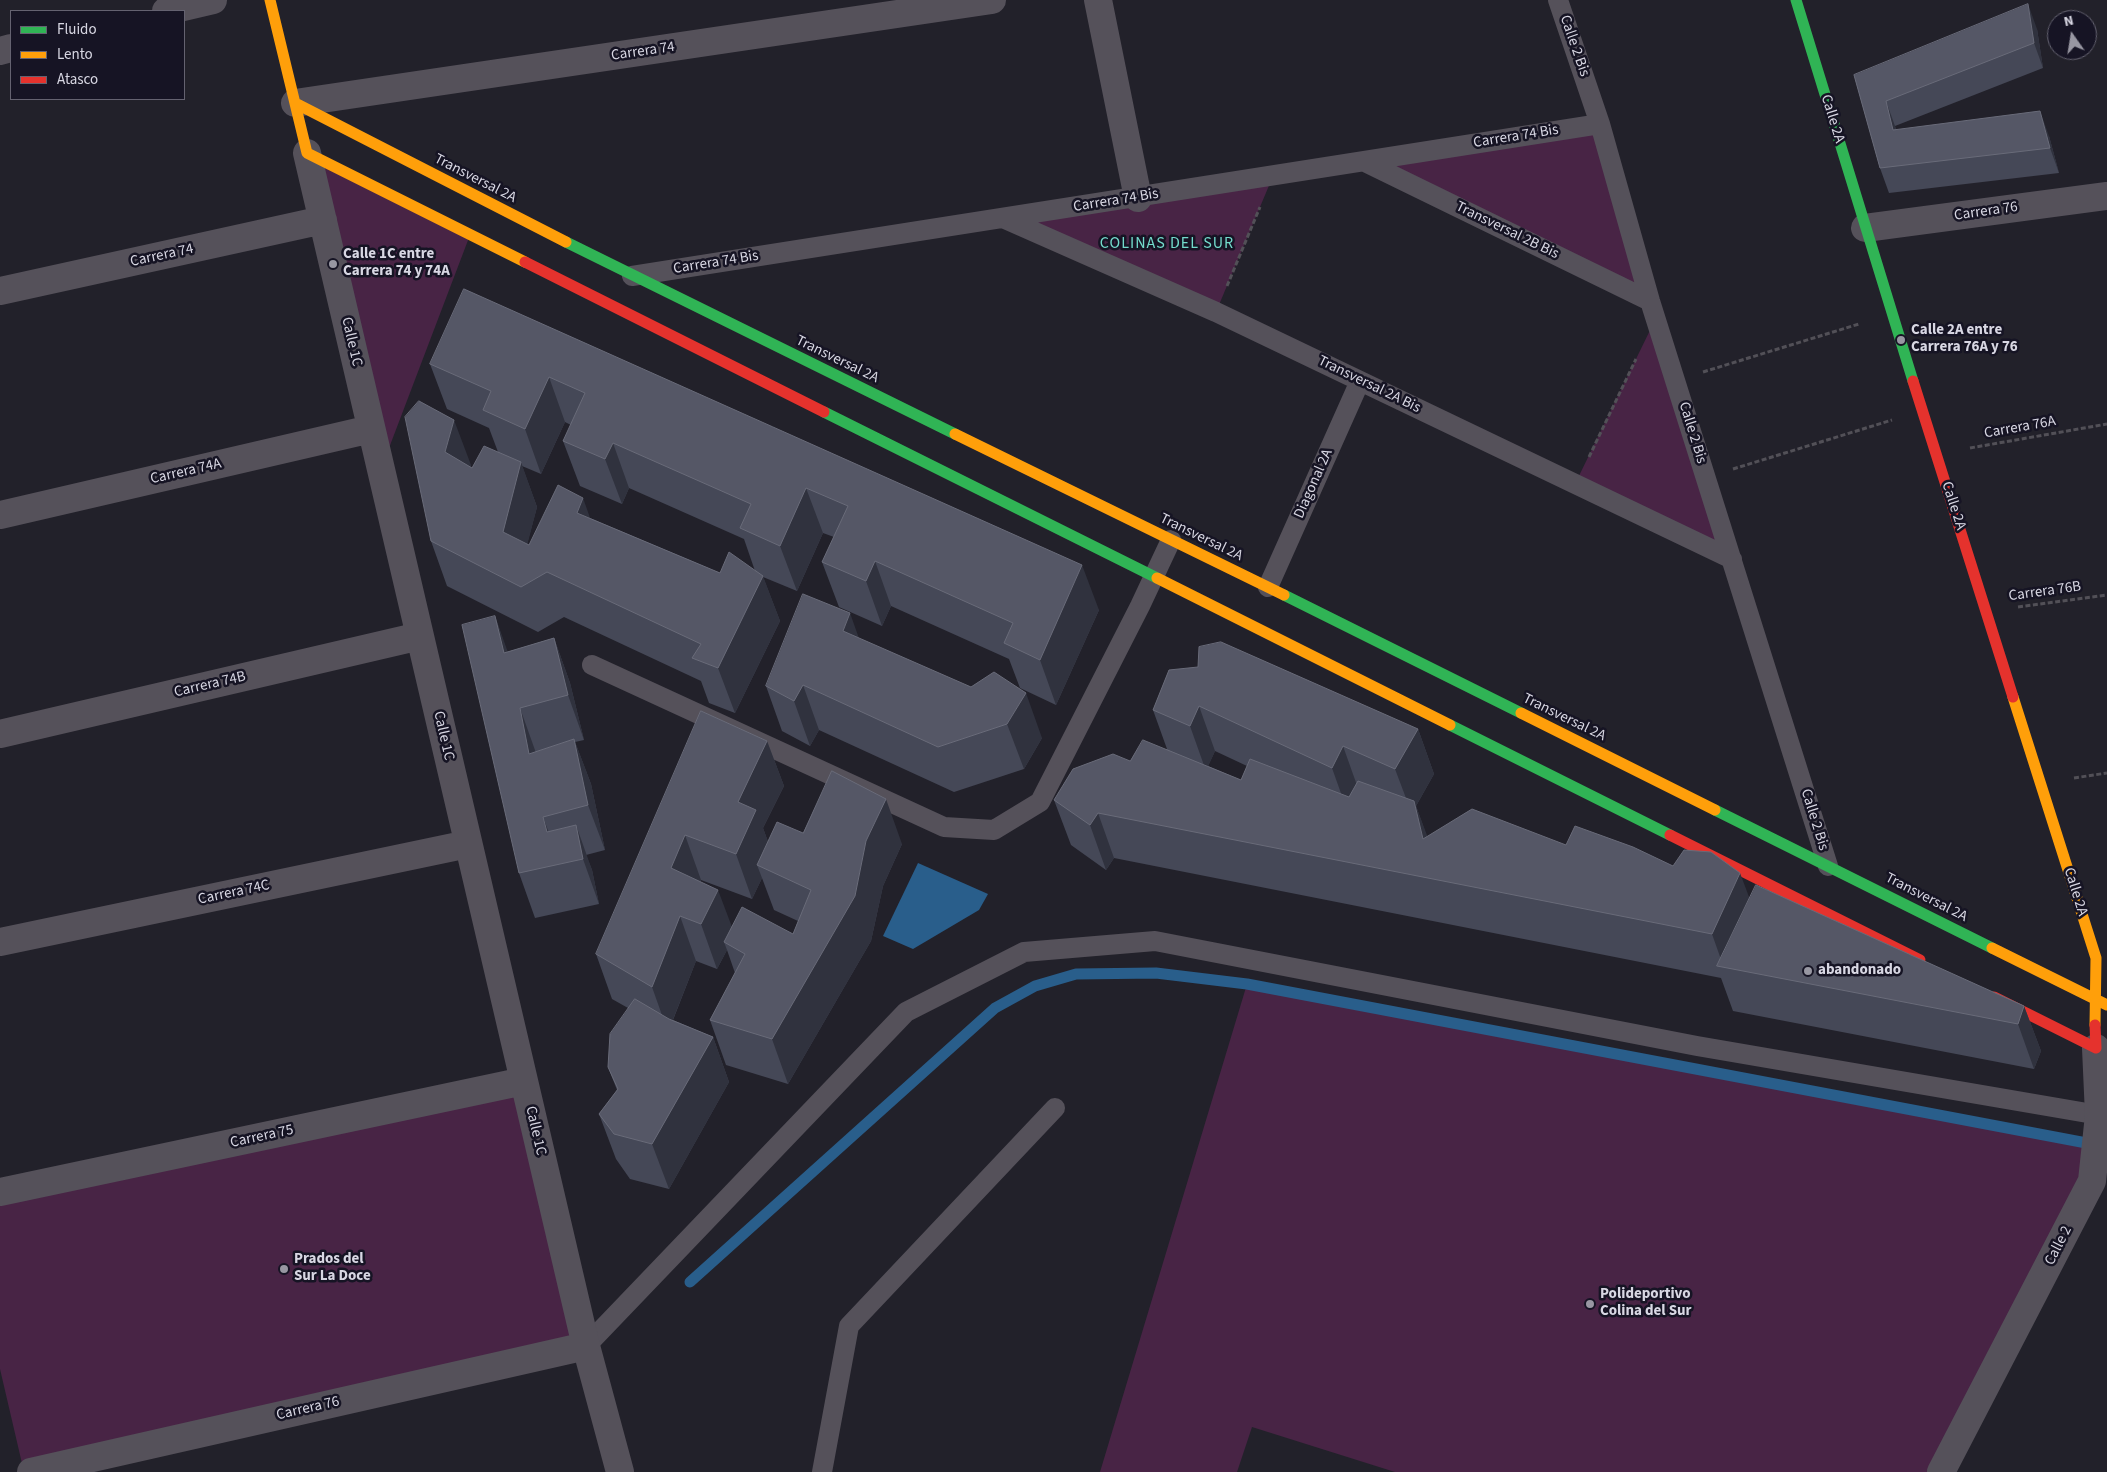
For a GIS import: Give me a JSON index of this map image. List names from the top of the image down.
{
  "streets": {
    "street": [
      "Carrera 74",
      "Calle 2A",
      "Transversal 2A",
      "Carrera 76",
      "Calle 1C",
      "Carrera 74A",
      "Carrera 74B",
      "Carrera 74C",
      "Carrera 75",
      "Calle 2"
    ],
    "lane": [
      "Calle 2 Bis",
      "Carrera 74 Bis",
      "Transversal 2B Bis",
      "Transversal 2A Bis",
      "Diagonal 2A"
    ],
    "path": ["Carrera 76A", "Carrera 76B"]
  },
  "crossings": [
    ["Calle 2 Bis", "Carrera 74 Bis"],
    ["Calle 2 Bis", "Transversal 2A"],
    ["Calle 2 Bis", "Transversal 2B Bis"],
    ["Calle 2 Bis", "Transversal 2A Bis"],
    ["Carrera 74", "Transversal 2A"],
    ["Carrera 74", "Calle 1C"],
    ["Calle 2A", "Transversal 2A"],
    ["Calle 2A", "Carrera 76"],
    ["Calle 2A", "Carrera 76A"],
    ["Calle 2A", "Carrera 76B"],
    ["Calle 2A", "Calle 2"],
    ["Carrera 74 Bis", "Transversal 2A"],
    ["Carrera 74 Bis", "Transversal 2B Bis"],
    ["Carrera 74 Bis", "Transversal 2A Bis"],
    ["Transversal 2A", "Calle 1C"],
    ["Transversal 2A", "Diagonal 2A"],
    ["Transversal 2A", "Calle 2"],
    ["Carrera 76", "Calle 1C"],
    ["Calle 1C", "Carrera 74A"],
    ["Calle 1C", "Carrera 74B"],
    ["Calle 1C", "Carrera 74C"],
    ["Calle 1C", "Carrera 75"],
    ["Transversal 2A Bis", "Diagonal 2A"]
  ],
  "districts": ["COLINAS DEL SUR"],
  "places": [
    "Calle 1C entre Carrera 74 y 74A",
    "Calle 2A entre Carrera 76A y 76",
    "abandonado",
    "Prados del Sur La Doce",
    "Polideportivo Colina del Sur"
  ],
  "legend": ["Fluido", "Lento", "Atasco"],
  "north": "top"
}
